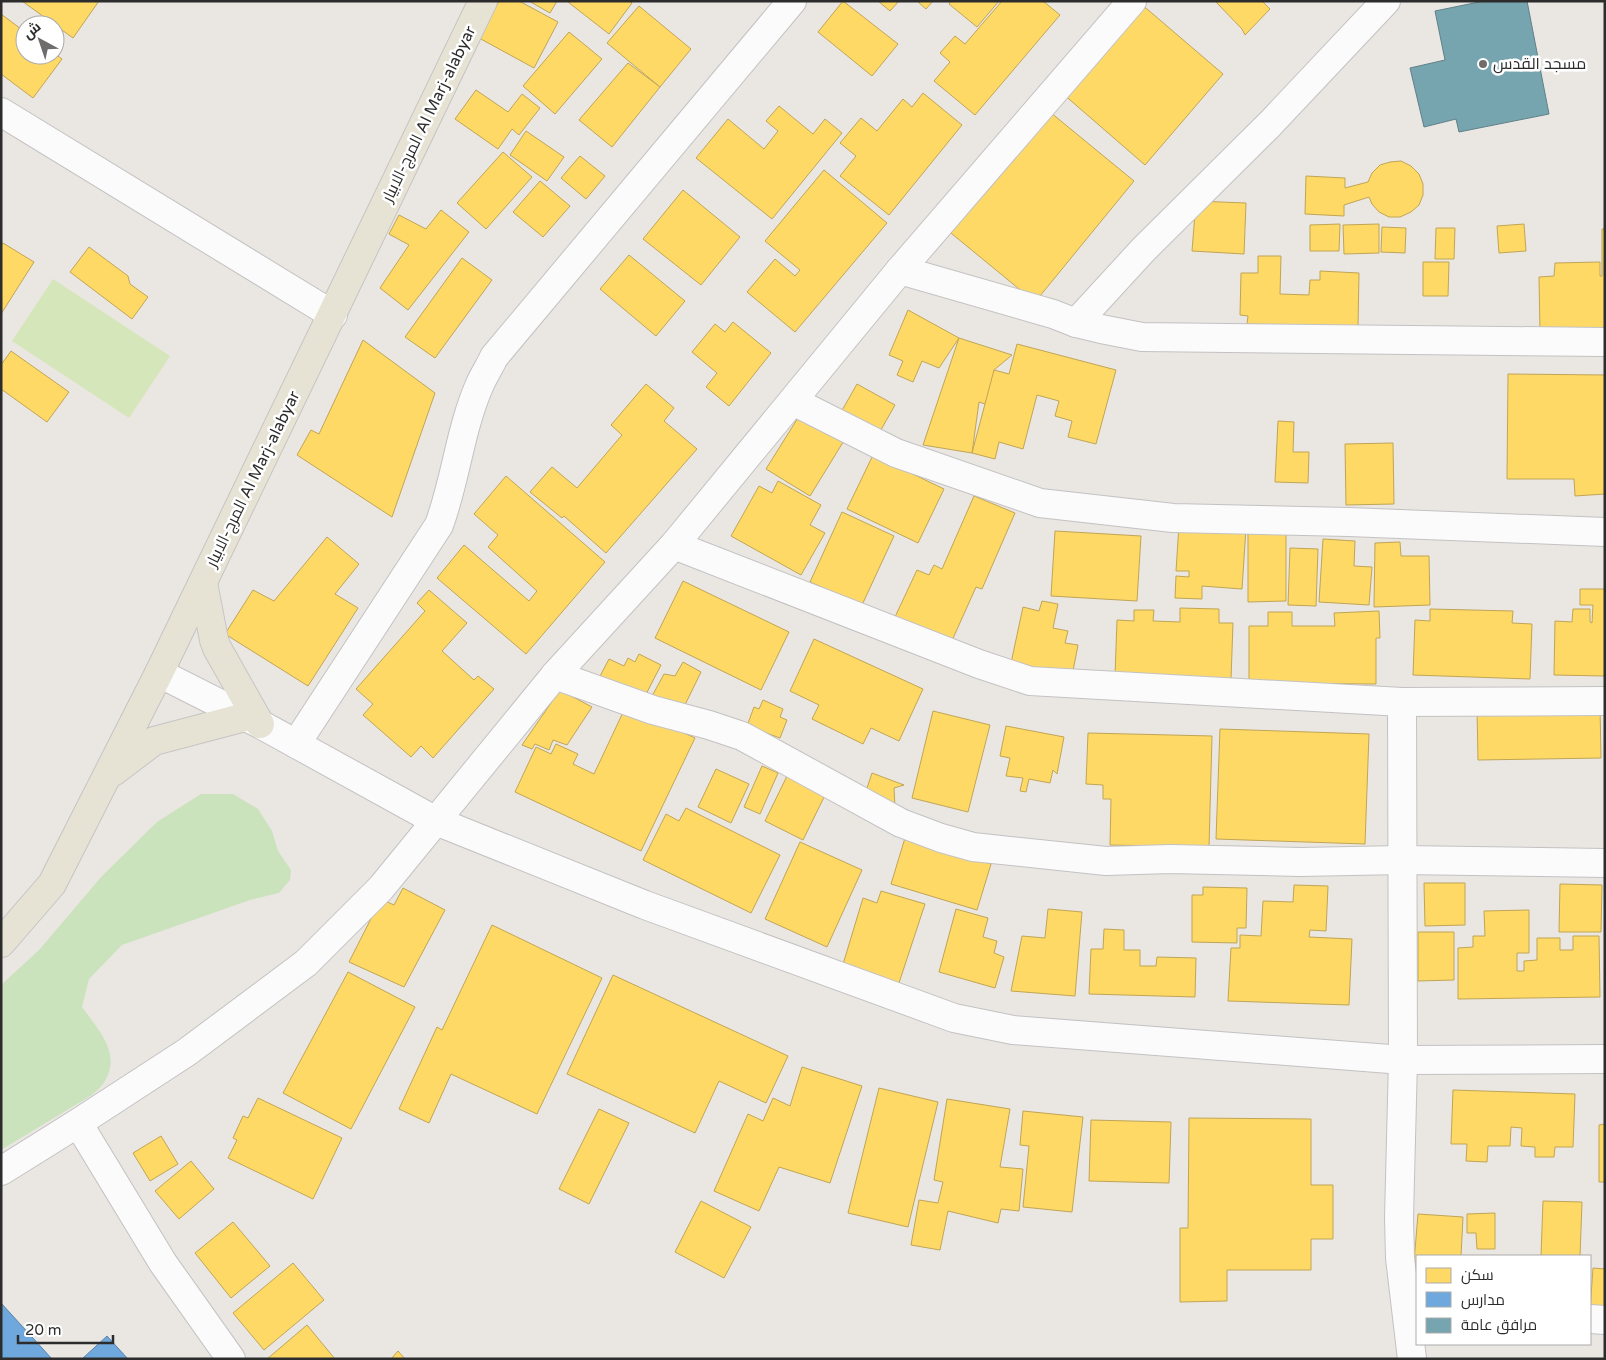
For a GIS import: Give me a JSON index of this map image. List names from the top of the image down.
{
  "streets": {
    "main road": ["المرج-الابيار Al Marj-alabyar"]
  },
  "places": ["مسجد القدس"],
  "legend": ["سكن", "مدارس", "مرافق عامة"],
  "scale_bar": "20 m",
  "north": "top left"
}
